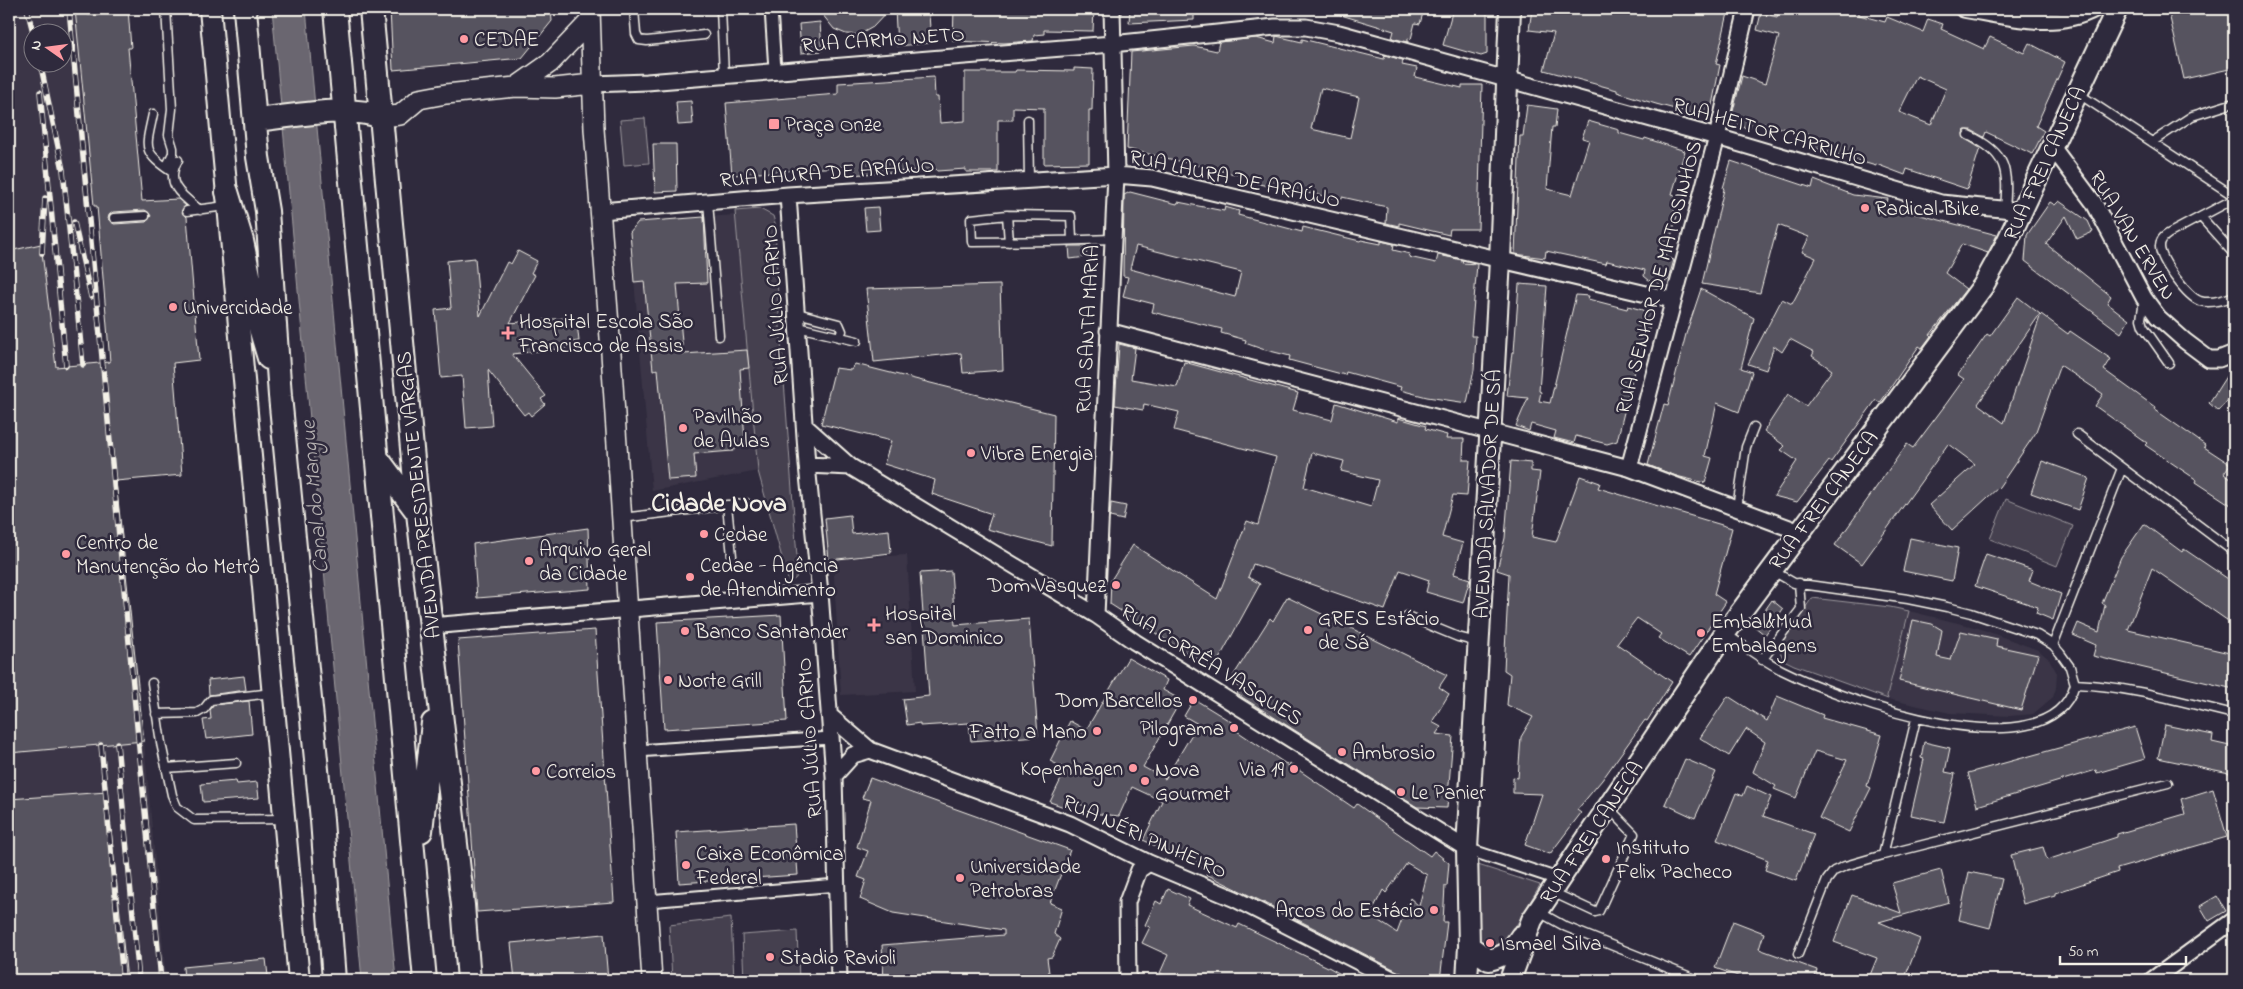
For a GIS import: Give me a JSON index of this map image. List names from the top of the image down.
{
  "streets": {
    "main road": ["RUA FREI CANECA", "AVENIDA SALVADOR DE SÁ", "AVENIDA PRESIDENTE VARGAS"],
    "street": [
      "RUA CARMO NETO",
      "RUA HEITOR CARRILHO",
      "RUA LAURA DE ARAÚJO",
      "RUA VAN ERVEN",
      "RUA SENHOR DE MATOSINHOS",
      "RUA JÚLIO CARMO",
      "RUA SANTA MARIA",
      "RUA CORRÊA VASQUES",
      "RUA NÉRI PINHEIRO"
    ]
  },
  "crossings": [
    ["RUA CARMO NETO", "RUA HEITOR CARRILHO"],
    ["RUA CARMO NETO", "RUA SANTA MARIA"],
    ["RUA CARMO NETO", "AVENIDA SALVADOR DE SÁ"],
    ["RUA CARMO NETO", "AVENIDA PRESIDENTE VARGAS"],
    ["RUA HEITOR CARRILHO", "RUA FREI CANECA"],
    ["RUA HEITOR CARRILHO", "RUA SENHOR DE MATOSINHOS"],
    ["RUA HEITOR CARRILHO", "AVENIDA SALVADOR DE SÁ"],
    ["RUA FREI CANECA", "RUA VAN ERVEN"],
    ["RUA FREI CANECA", "RUA CORRÊA VASQUES"],
    ["RUA LAURA DE ARAÚJO", "RUA SENHOR DE MATOSINHOS"],
    ["RUA LAURA DE ARAÚJO", "RUA JÚLIO CARMO"],
    ["RUA LAURA DE ARAÚJO", "RUA SANTA MARIA"],
    ["RUA LAURA DE ARAÚJO", "AVENIDA SALVADOR DE SÁ"],
    ["RUA JÚLIO CARMO", "RUA CORRÊA VASQUES"],
    ["RUA JÚLIO CARMO", "RUA NÉRI PINHEIRO"],
    ["RUA SANTA MARIA", "RUA CORRÊA VASQUES"],
    ["AVENIDA SALVADOR DE SÁ", "RUA CORRÊA VASQUES"]
  ],
  "districts": ["Cidade Nova"],
  "water": ["Canal do Mangue"],
  "places": {
    "other": [
      "CEDAE",
      "Radical Bike",
      "Univercidade",
      "Pavilhão de Aulas",
      "Vibra Energia",
      "Cedae",
      "Centro de Manutenção do Metrô",
      "Arquivo Geral da Cidade",
      "Cedae - Agência de Atendimento",
      "Dom Vasquez",
      "GRES Estácio de Sá",
      "Banco Santander",
      "Embal&Mud Embalagens",
      "Norte Grill",
      "Dom Barcellos",
      "Pilograma",
      "Fatto a Mano",
      "Ambrosio",
      "Kopenhagen",
      "Via 19",
      "Correios",
      "Nova Gourmet",
      "Le Panier",
      "Instituto Felix Pacheco",
      "Caixa Econômica Federal",
      "Universidade Petrobras",
      "Arcos do Estácio",
      "Ismael Silva",
      "Stadio Ravioli"
    ],
    "transit": ["Praça Onze"],
    "health": ["Hospital Escola São Francisco de Assis", "Hospital san Dominico"]
  },
  "scale_bar": "50 m",
  "north": "left"
}
